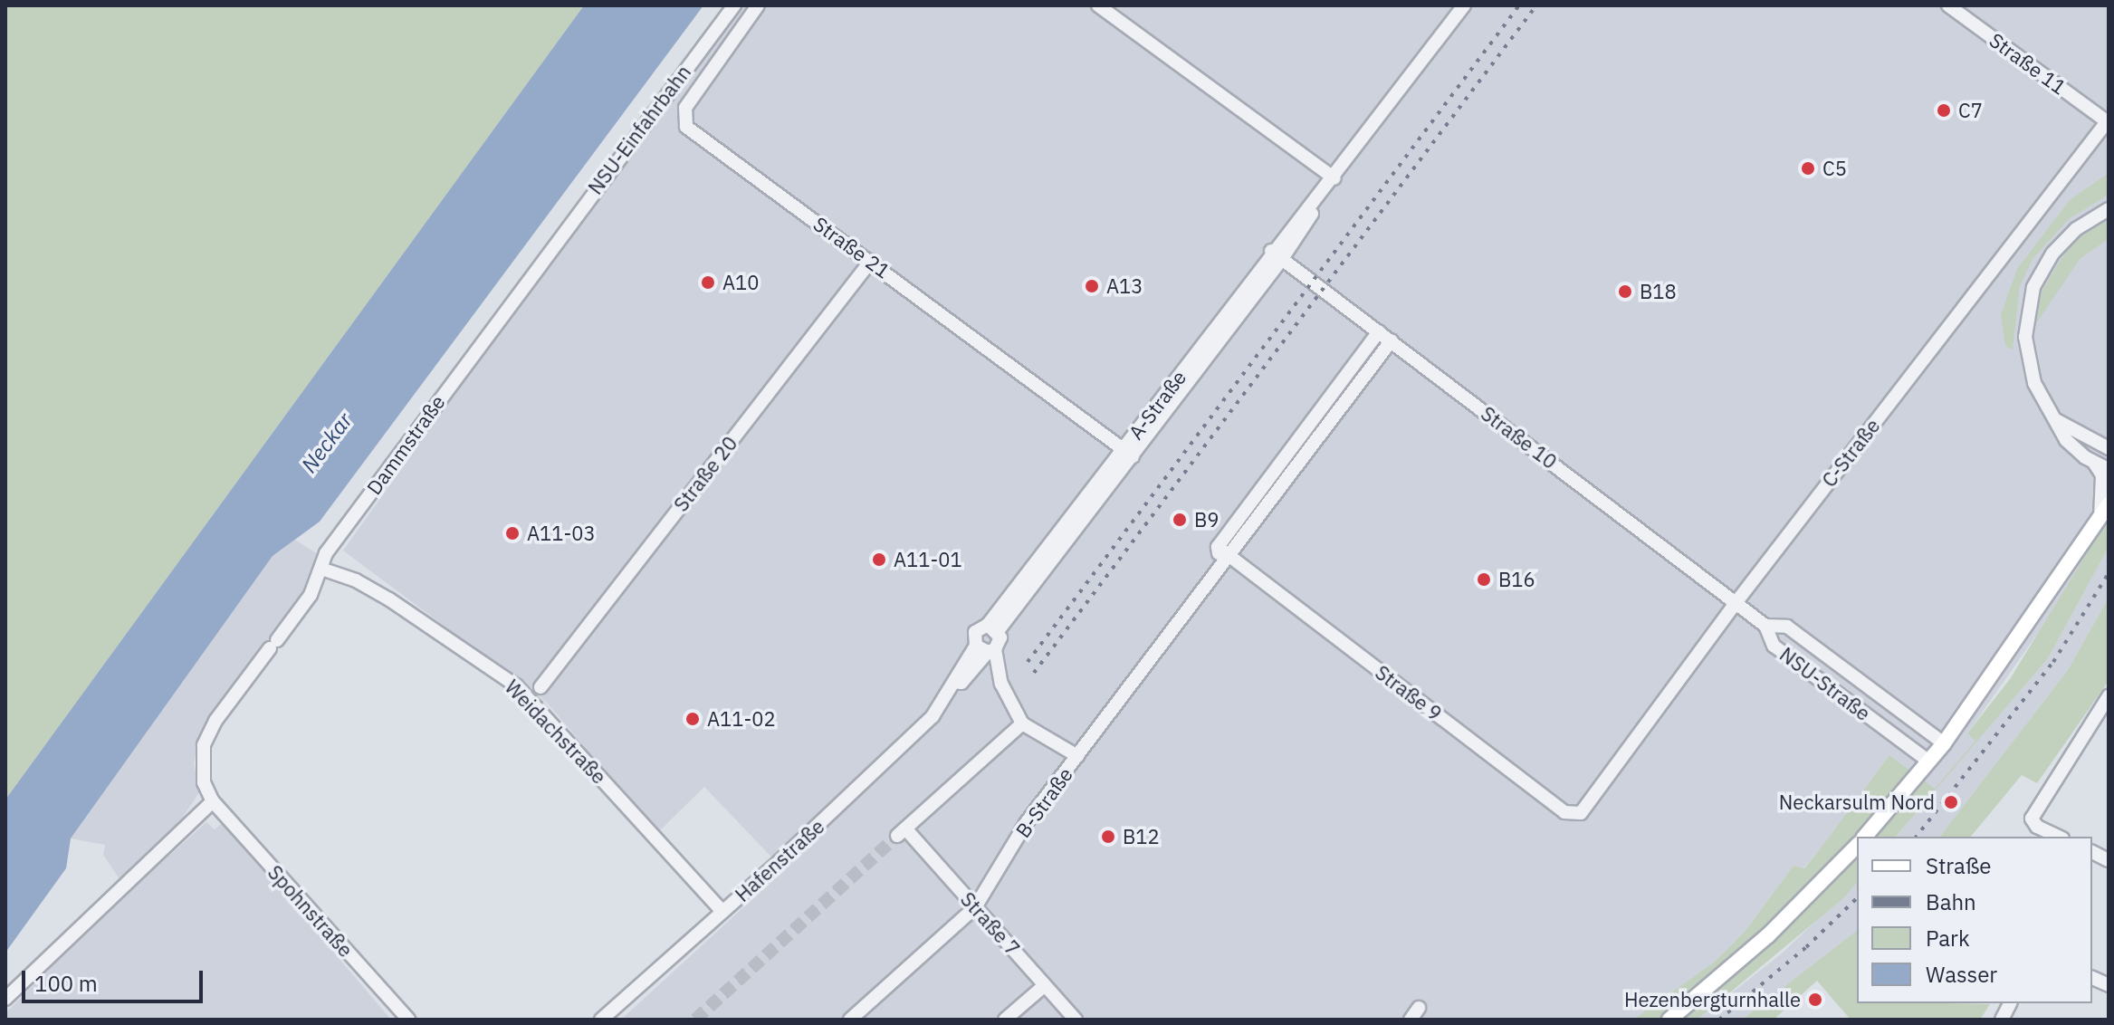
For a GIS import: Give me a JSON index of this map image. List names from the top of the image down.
{
  "streets": {
    "street": [
      "Straße 11",
      "NSU-Einfahrbahn",
      "Straße 21",
      "A-Straße",
      "Straße 10",
      "Dammstraße",
      "C-Straße",
      "Straße 20",
      "NSU-Straße",
      "Straße 9",
      "Weidachstraße",
      "B-Straße",
      "Hafenstraße",
      "Spohnstraße",
      "Straße 7"
    ]
  },
  "crossings": [
    ["Straße 11", "C-Straße"],
    ["NSU-Einfahrbahn", "Dammstraße"],
    ["Straße 21", "A-Straße"],
    ["Straße 21", "Straße 20"],
    ["A-Straße", "Straße 10"],
    ["A-Straße", "Hafenstraße"],
    ["Straße 10", "C-Straße"],
    ["Straße 10", "NSU-Straße"],
    ["Straße 10", "B-Straße"],
    ["Dammstraße", "Weidachstraße"],
    ["Dammstraße", "Spohnstraße"],
    ["C-Straße", "Straße 9"],
    ["Straße 9", "B-Straße"],
    ["Weidachstraße", "Hafenstraße"],
    ["B-Straße", "Straße 7"]
  ],
  "water": ["Neckar"],
  "places": [
    "C7",
    "C5",
    "A10",
    "A13",
    "B18",
    "B9",
    "A11-03",
    "A11-01",
    "B16",
    "A11-02",
    "Neckarsulm Nord",
    "B12",
    "Hezenbergturnhalle"
  ],
  "legend": [
    "Straße",
    "Bahn",
    "Park",
    "Wasser"
  ],
  "scale_bar": "100 m"
}
